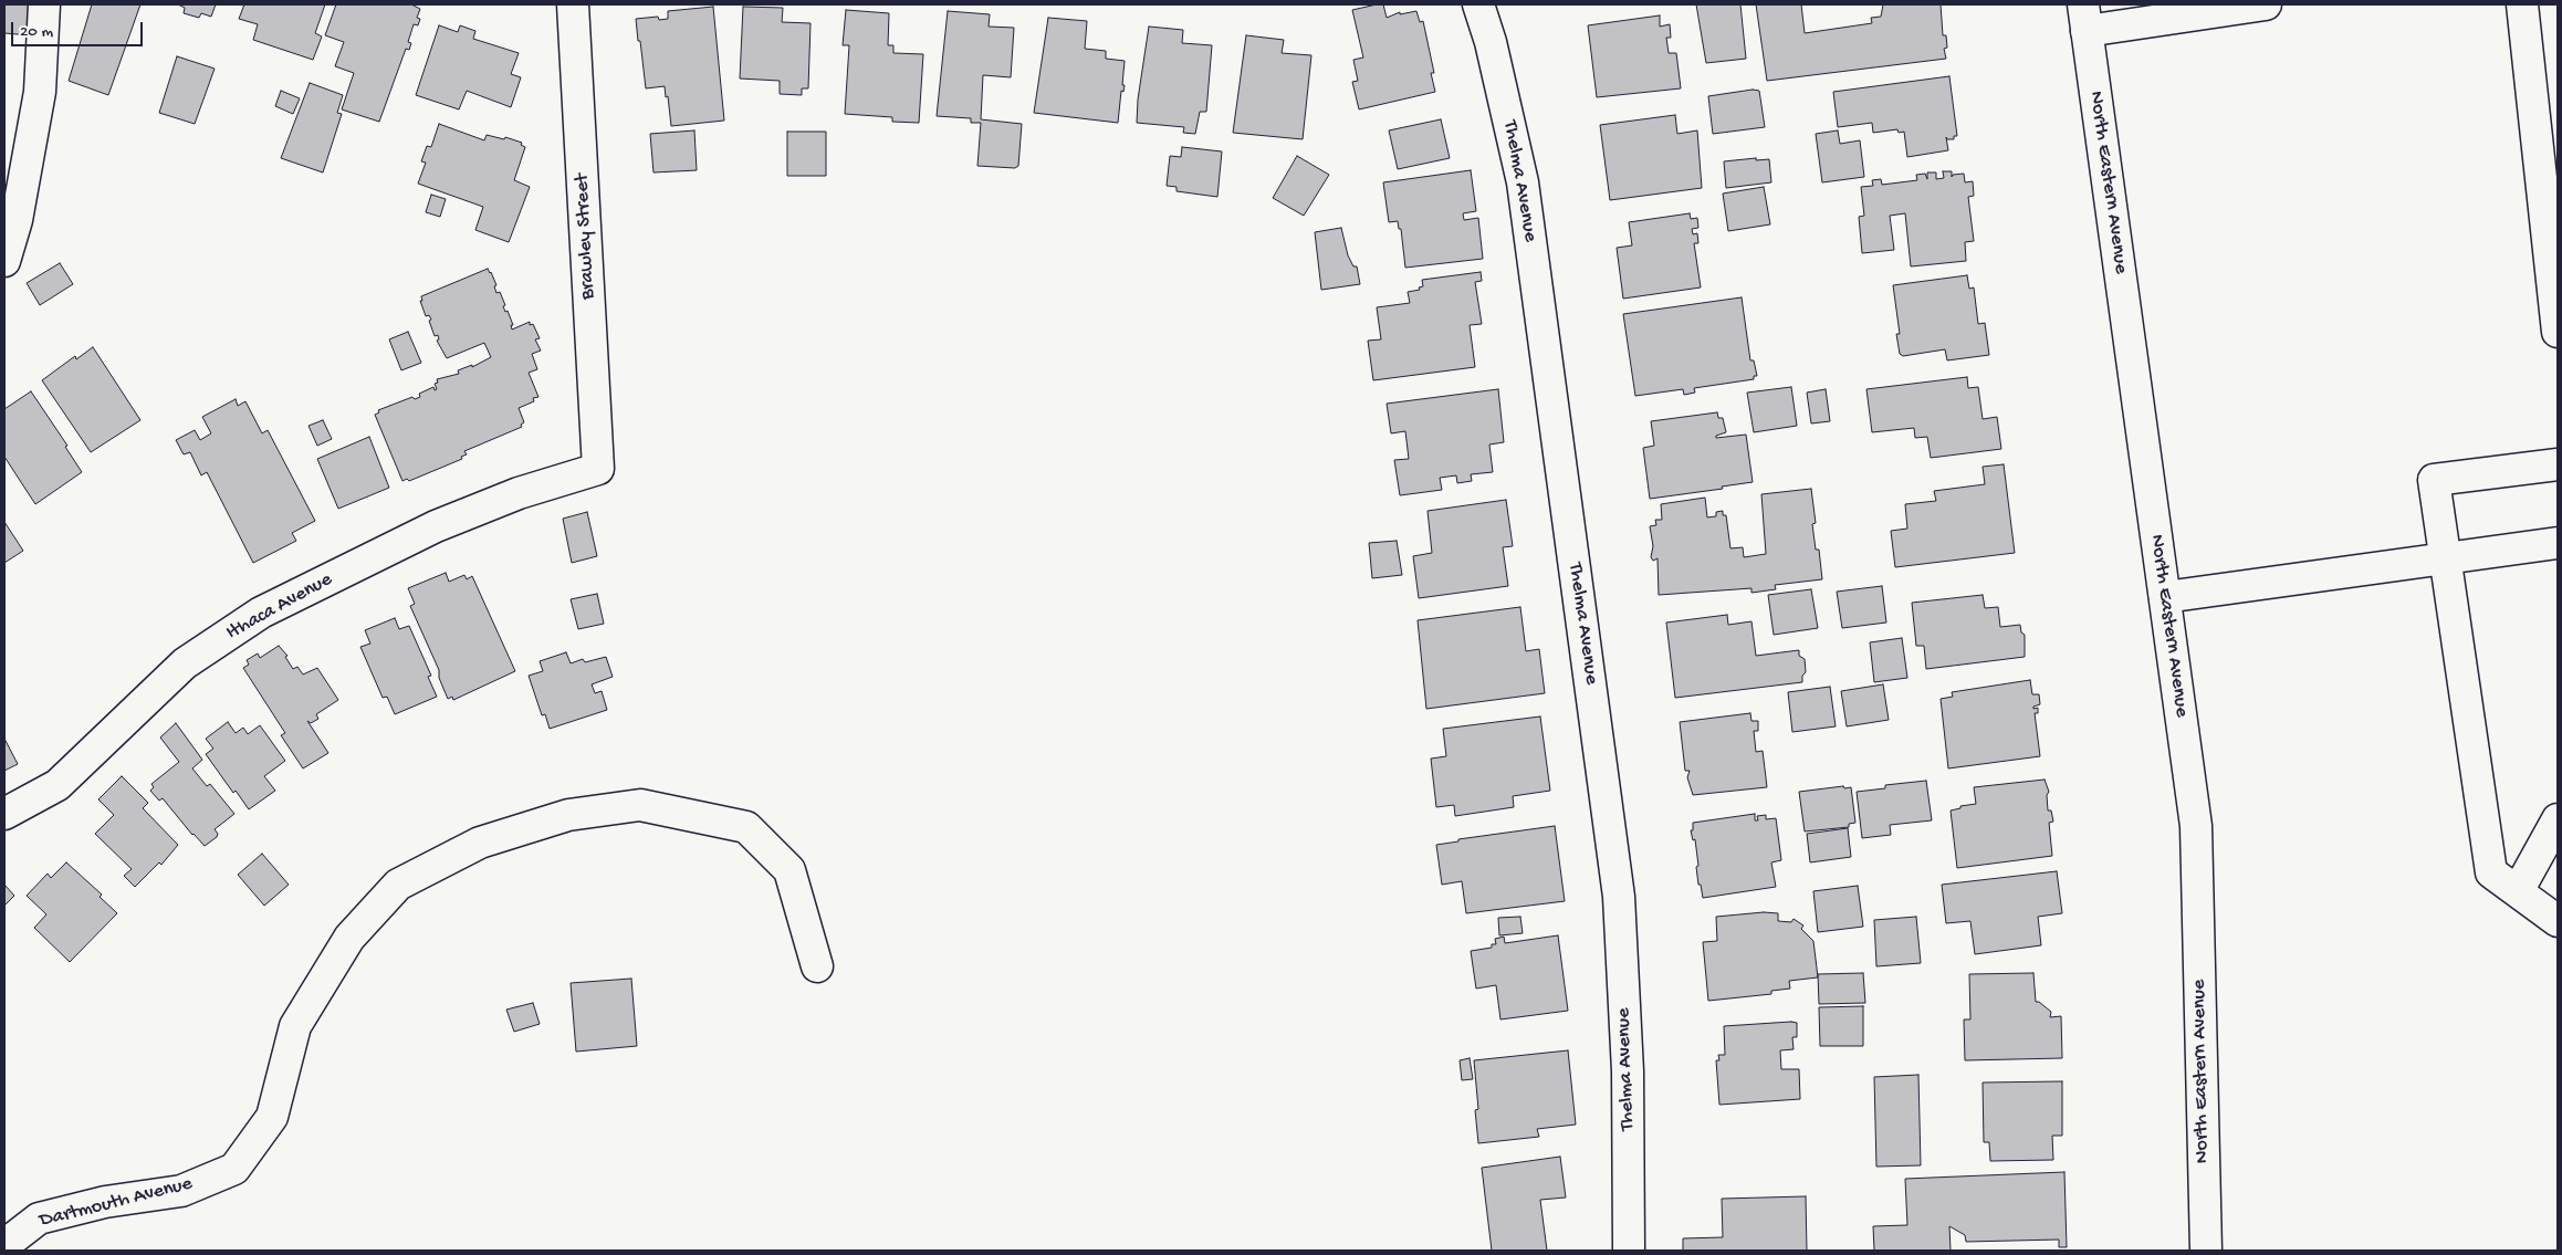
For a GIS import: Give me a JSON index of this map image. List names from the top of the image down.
{
  "streets": {
    "street": [
      "Thelma Avenue",
      "North Eastern Avenue",
      "Brawley Street",
      "Ithaca Avenue",
      "Dartmouth Avenue"
    ]
  },
  "crossings": [
    ["Brawley Street", "Ithaca Avenue"]
  ],
  "scale_bar": "20 m"
}
